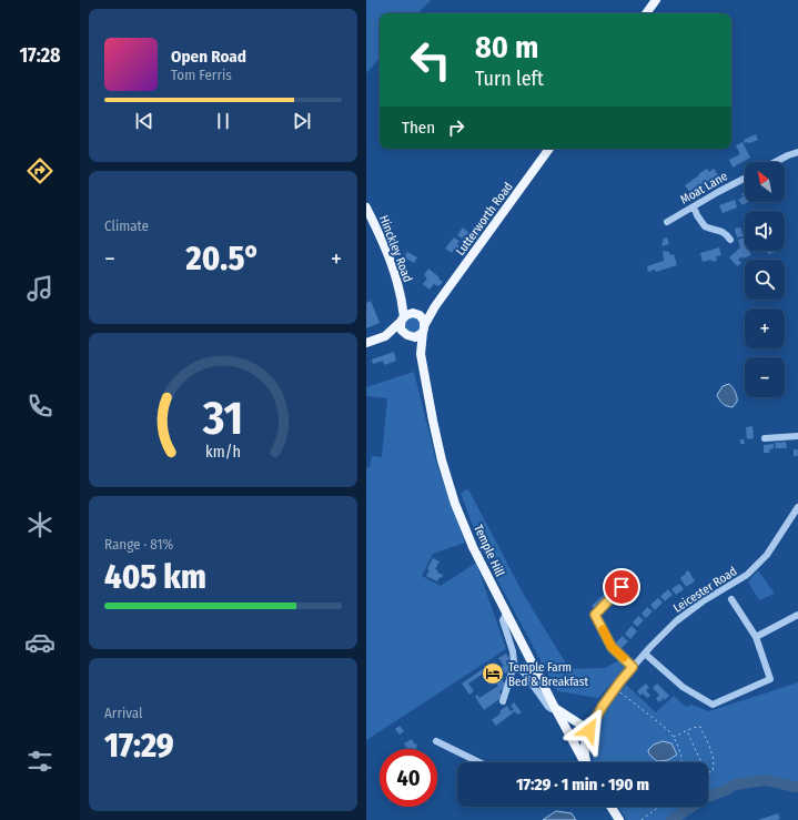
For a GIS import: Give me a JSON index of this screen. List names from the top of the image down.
{
  "streets": {
    "main road": ["Lutterworth Road", "Hinckley Road", "Temple Hill"],
    "street": ["Moat Lane", "Leicester Road"]
  },
  "crossings": [
    ["Lutterworth Road", "Hinckley Road"],
    ["Lutterworth Road", "Temple Hill"],
    ["Hinckley Road", "Temple Hill"]
  ],
  "places": {
    "hotel": ["Temple Farm Bed & Breakfast"]
  },
  "north": "top left",
  "page": {
    "tabs": "17:28",
    "turn": ["80 m", "Turn left"],
    "song": ["Open Road", "Tom Ferris"],
    "then": "Then",
    "map_buttons": ["+", "−"],
    "tile": [
      "Climate",
      ["Range · 81%", "405 km"],
      ["Arrival", "17:29"]
    ],
    "heat": ["−", "20.5°", "+"],
    "limit": "40",
    "trip": "17:29 · 1 min · 190 m",
    "gauge": ["31", "km/h"]
  }
}
